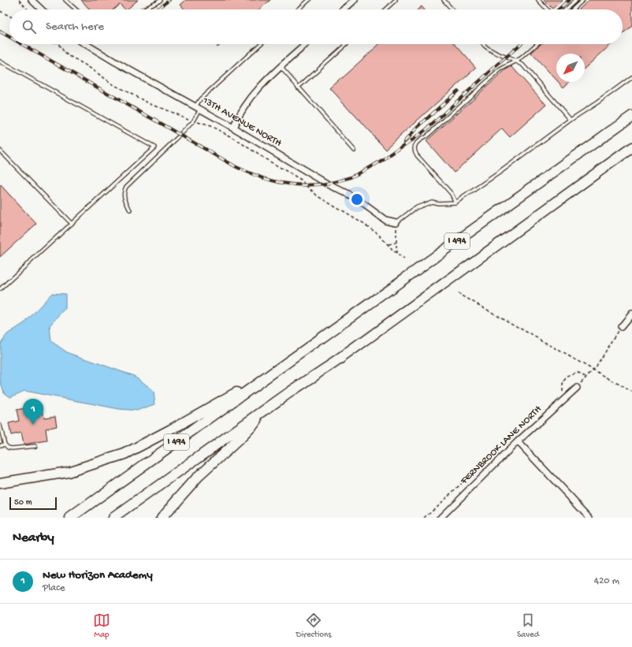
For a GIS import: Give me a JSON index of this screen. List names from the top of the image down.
{
  "streets": {
    "highway": ["I 494"],
    "street": ["13TH AVENUE NORTH", "FERNBROOK LANE NORTH"]
  },
  "scale_bar": "50 m",
  "north": "bottom left",
  "page": {
    "search": "Search here",
    "pins": "1",
    "scale": "50 m",
    "heading": "Nearby",
    "list": [
      {
        "mark": "1",
        "name": "New Horizon Academy",
        "note": "Place",
        "value": "420 m"
      }
    ],
    "nav": ["Map", "Directions", "Saved"]
  }
}
